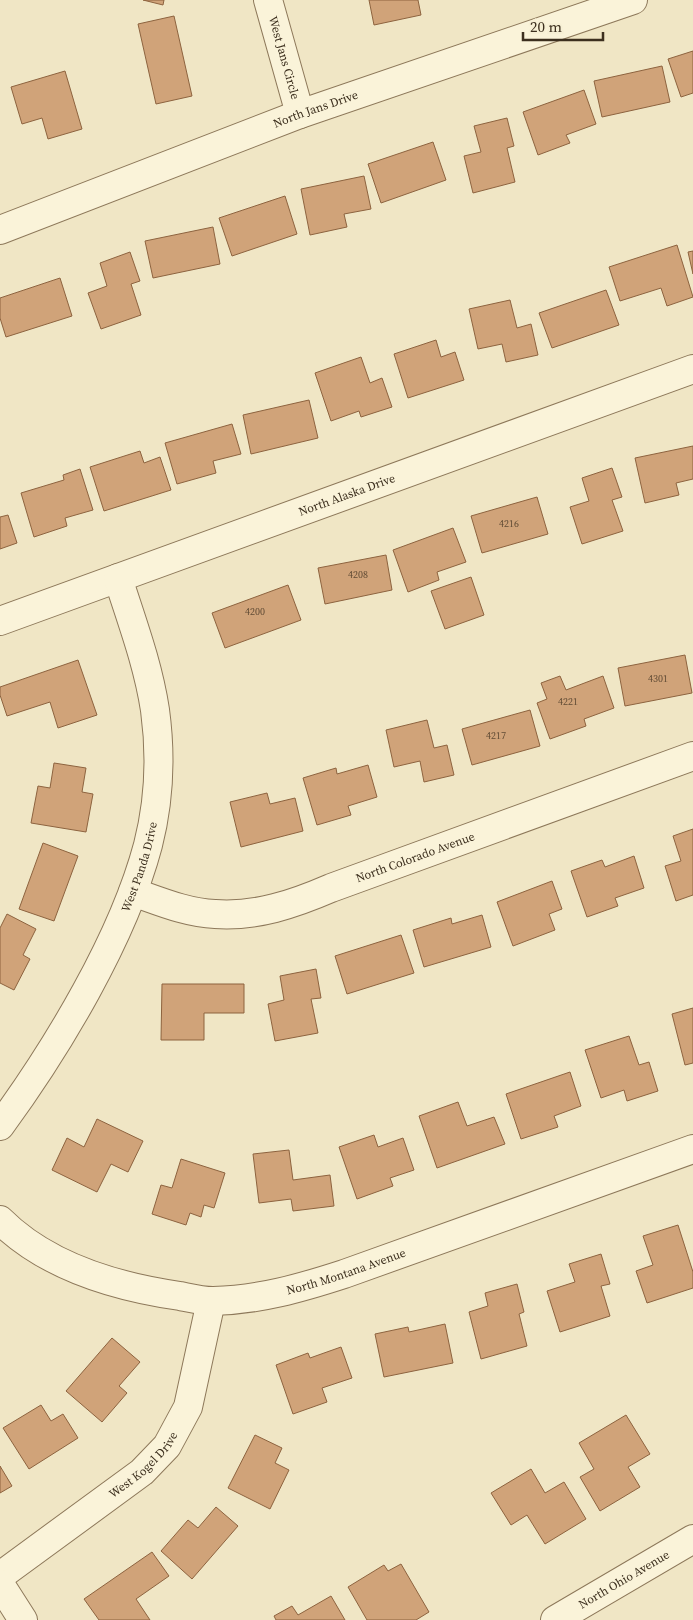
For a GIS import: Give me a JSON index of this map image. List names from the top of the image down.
{
  "streets": {
    "street": [
      "West Jans Circle",
      "North Jans Drive",
      "North Alaska Drive",
      "North Colorado Avenue",
      "West Panda Drive",
      "North Montana Avenue",
      "West Kogel Drive",
      "North Ohio Avenue"
    ]
  },
  "crossings": [
    ["West Jans Circle", "North Jans Drive"],
    ["North Alaska Drive", "West Panda Drive"],
    ["North Colorado Avenue", "West Panda Drive"],
    ["North Montana Avenue", "West Kogel Drive"]
  ],
  "house_numbers": [
    "4216",
    "4208",
    "4200",
    "4301",
    "4221",
    "4217"
  ],
  "scale_bar": "20 m"
}
